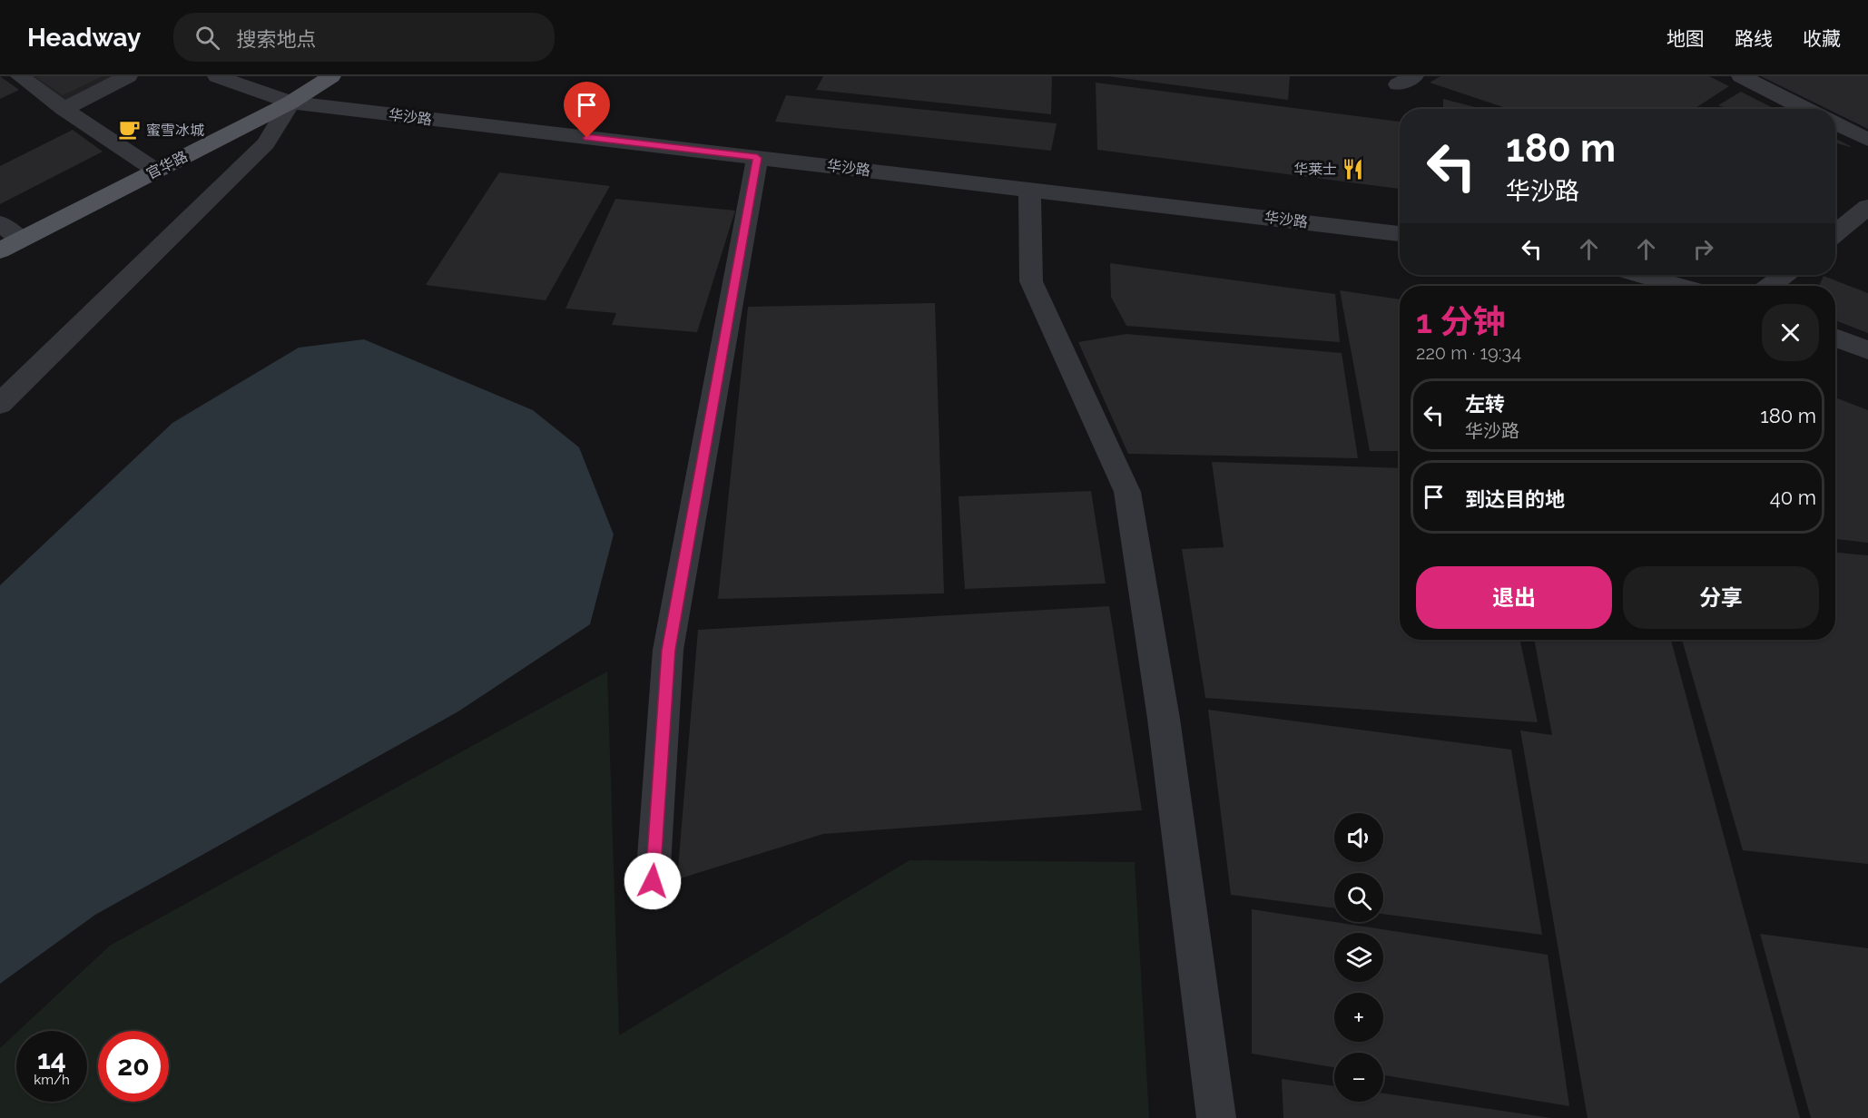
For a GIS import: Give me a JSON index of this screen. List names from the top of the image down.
{
  "streets": {
    "main road": ["官华路"],
    "street": ["华沙路"]
  },
  "crossings": [
    ["华沙路", "官华路"]
  ],
  "places": {
    "cafe": ["蜜雪冰城"],
    "restaurant": ["华莱士"]
  },
  "page": {
    "header": "Headway",
    "search": "搜索地点",
    "nav": ["地图", "路线", "收藏"],
    "turn": ["180 m", "华沙路"],
    "heading": ["1 分钟", "220 m · 19:34"],
    "list": [
      {
        "name": "左转",
        "note": "华沙路",
        "value": "180 m"
      },
      {
        "name": "到达目的地",
        "value": "40 m"
      }
    ],
    "buttons": ["退出", "分享"],
    "map_buttons": ["+", "−"],
    "speed": "14 km/h",
    "limit": "20"
  }
}
